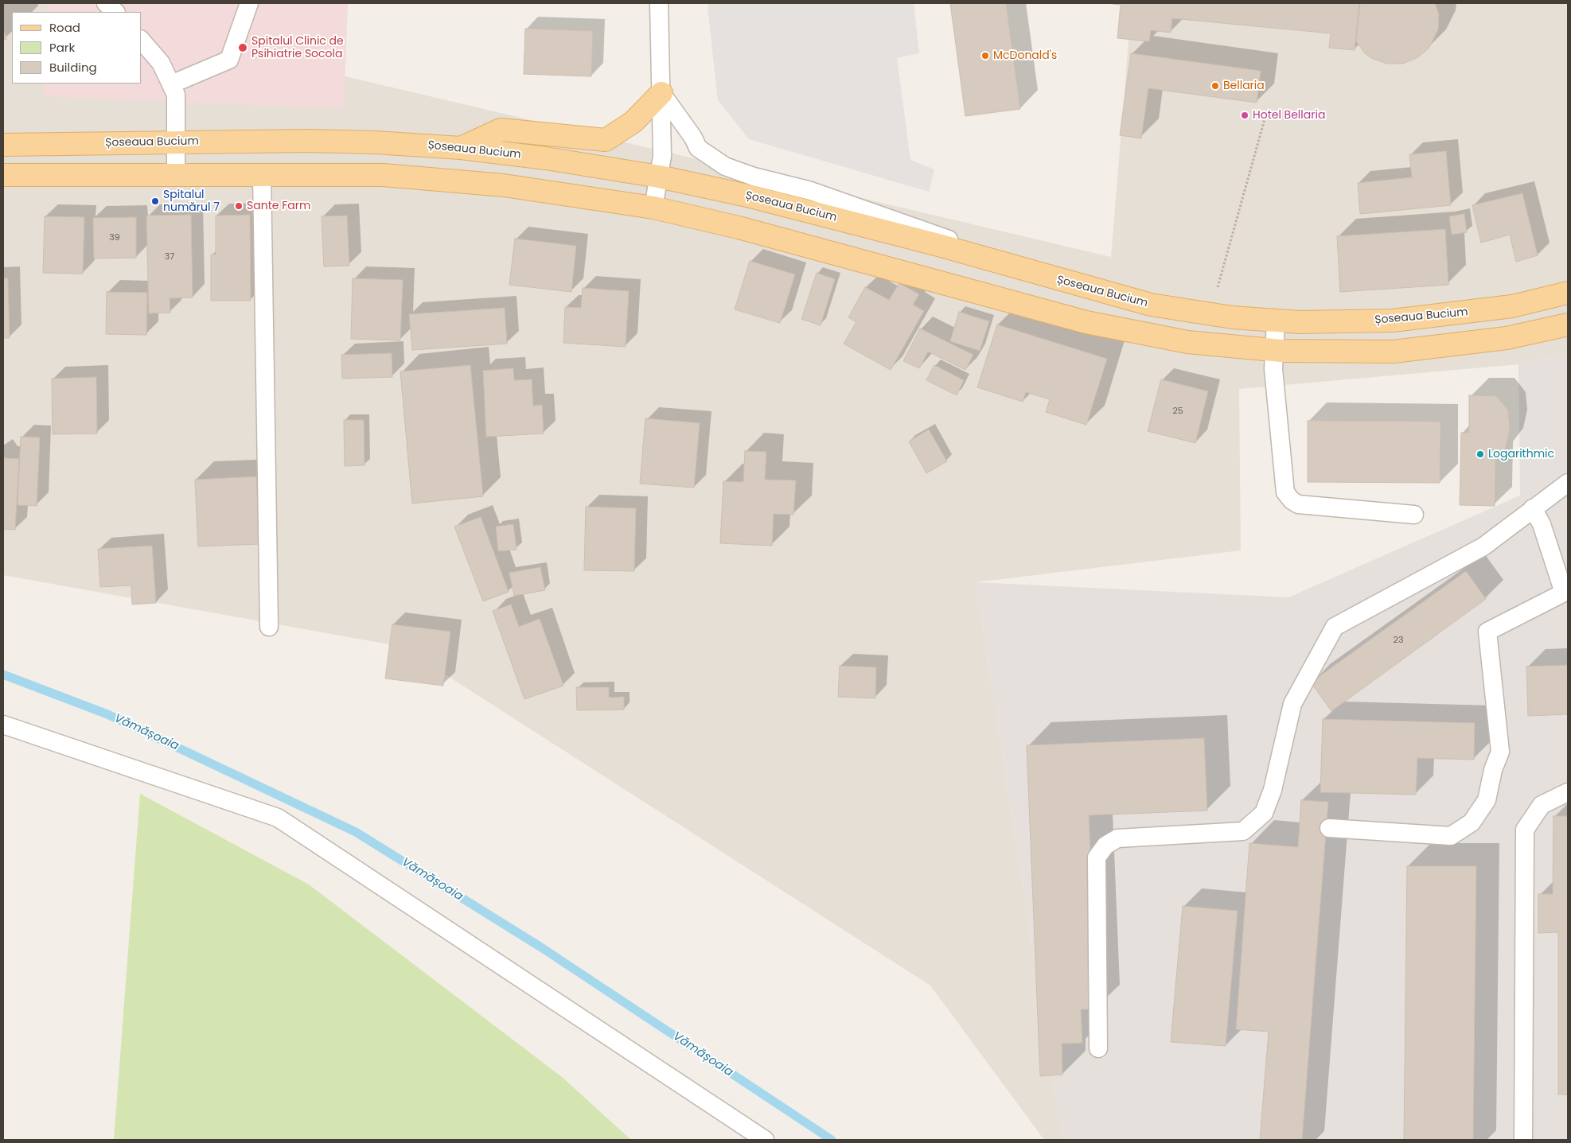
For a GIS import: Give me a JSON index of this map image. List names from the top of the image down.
{
  "streets": {
    "main road": ["Șoseaua Bucium"]
  },
  "water": ["Vămășoaia"],
  "places": [
    "Spitalul Clinic de Psihiatrie Socola",
    "McDonald's",
    "Bellaria",
    "Hotel Bellaria",
    "Spitalul numărul 7",
    "Sante Farm",
    "Logarithmic"
  ],
  "house_numbers": [
    "39",
    "37",
    "25",
    "23"
  ],
  "legend": ["Road", "Park", "Building"]
}
